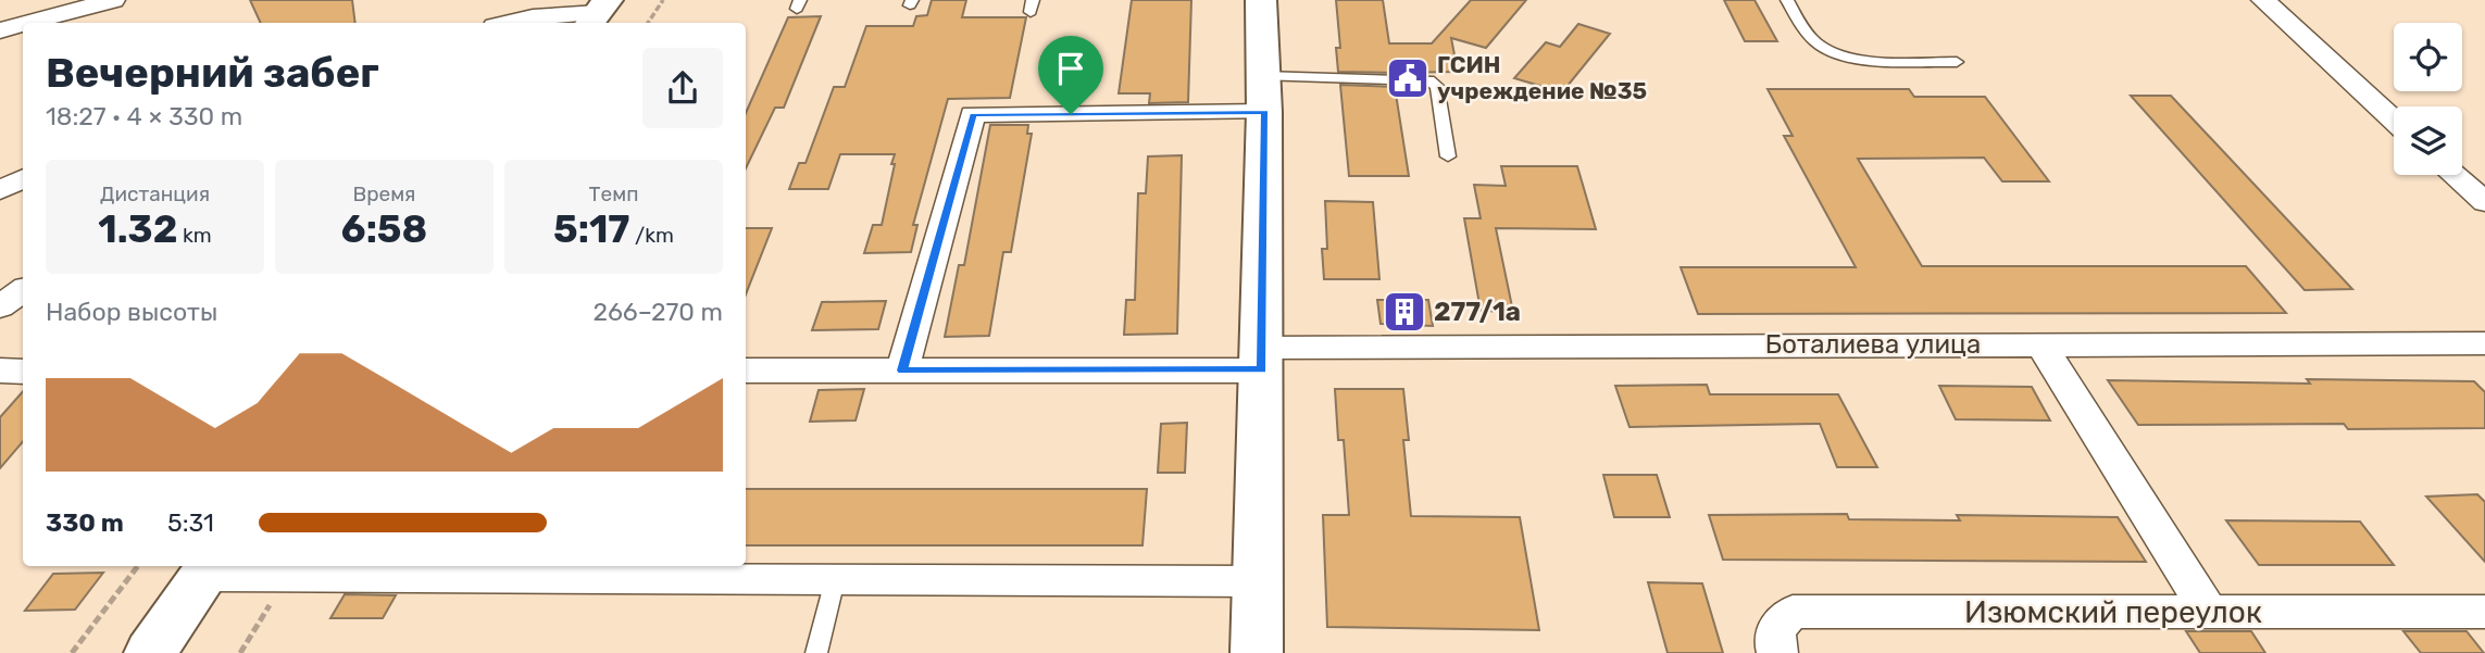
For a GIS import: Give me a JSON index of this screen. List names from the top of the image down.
{
  "streets": {
    "street": ["Боталиева улица", "Изюмский переулок"]
  },
  "places": {
    "public building": ["ГСИН учреждение №35"],
    "building": ["277/1а"]
  },
  "page": {
    "heading": ["Вечерний забег", "18:27 · 4 × 330 m"],
    "stats": [
      ["Дистанция", "1.32 km"],
      ["Время", "6:58"],
      ["Темп", "5:17 /km"]
    ],
    "chart": ["Набор высоты", "266–270 m"],
    "list": [
      {
        "name": "330 m",
        "note": "5:31"
      }
    ]
  }
}
